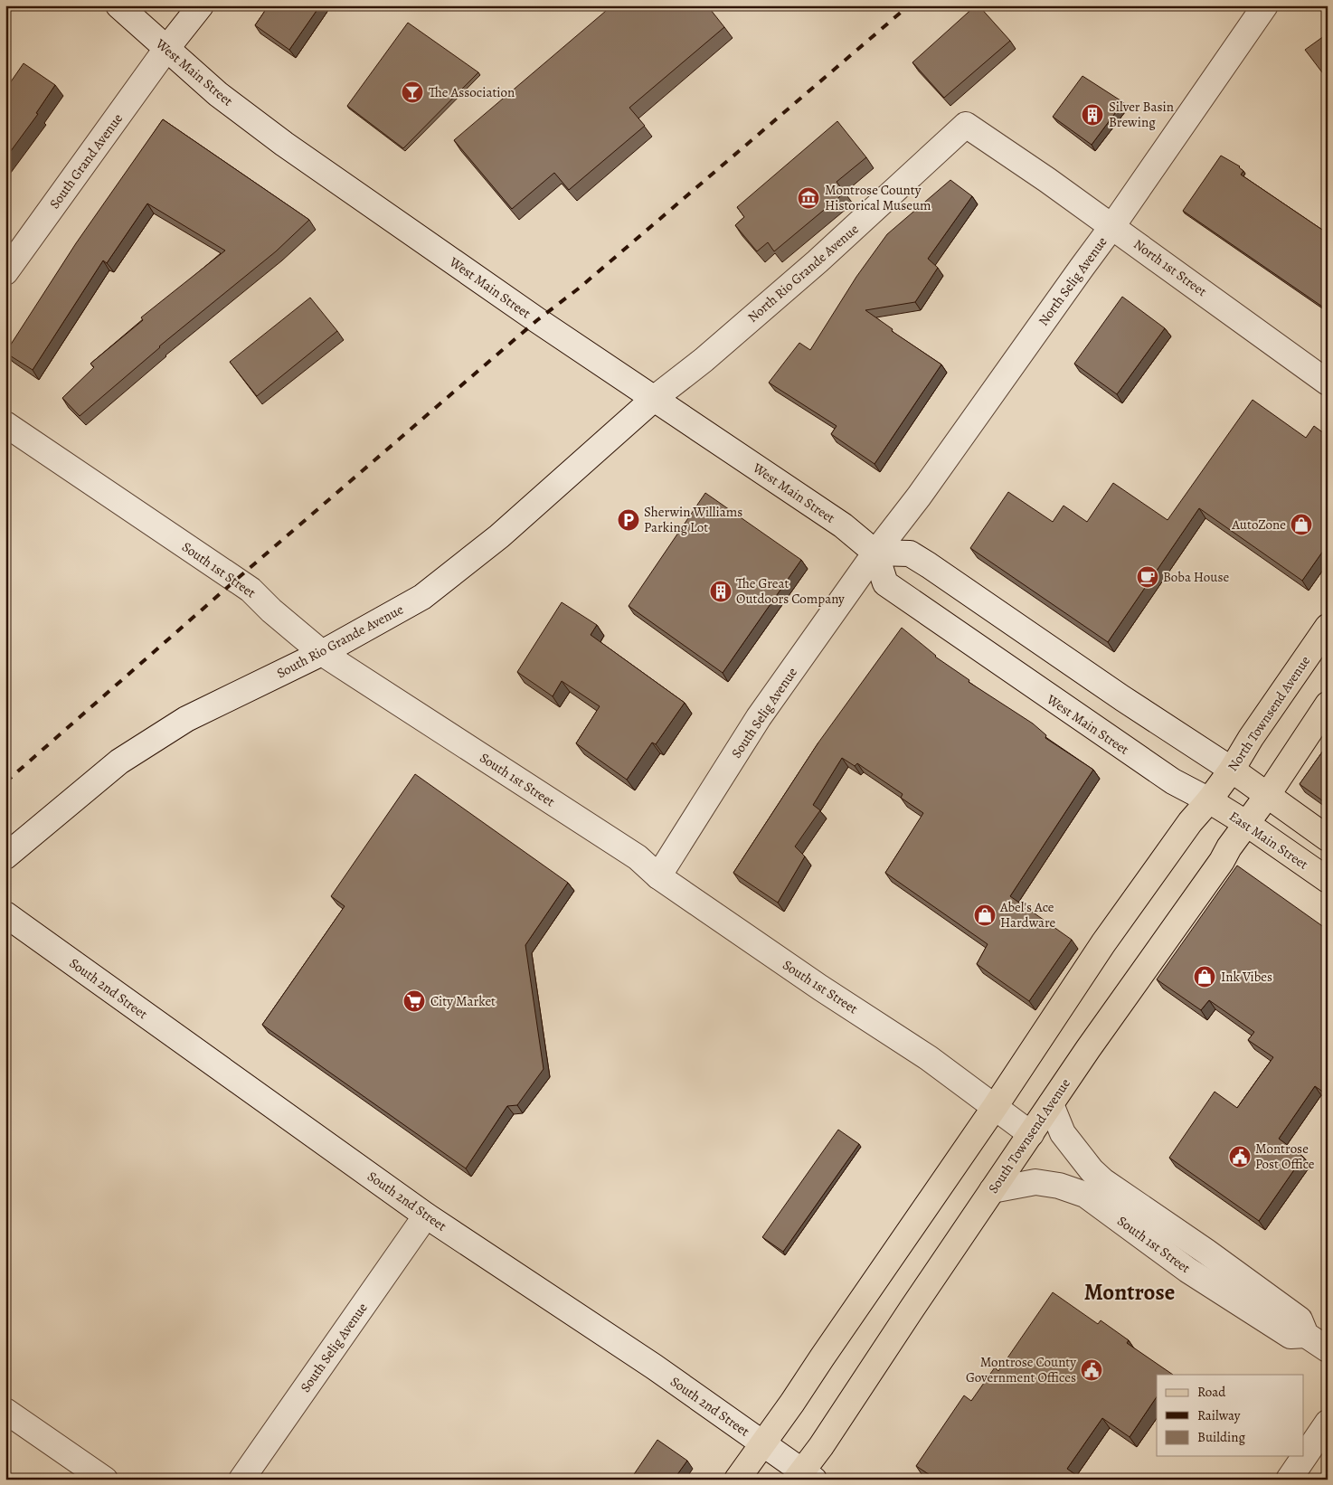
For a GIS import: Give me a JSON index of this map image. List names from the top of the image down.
{
  "streets": {
    "main road": ["North Townsend Avenue", "East Main Street", "South Townsend Avenue"],
    "street": [
      "West Main Street",
      "South Grand Avenue",
      "North 1st Street",
      "North Rio Grande Avenue",
      "North Selig Avenue",
      "South 1st Street",
      "South Rio Grande Avenue",
      "South Selig Avenue",
      "South 2nd Street"
    ]
  },
  "crossings": [
    ["West Main Street", "South Grand Avenue"],
    ["West Main Street", "North Rio Grande Avenue"],
    ["West Main Street", "North Selig Avenue"],
    ["West Main Street", "South Rio Grande Avenue"],
    ["West Main Street", "South Selig Avenue"],
    ["West Main Street", "North Townsend Avenue"],
    ["West Main Street", "East Main Street"],
    ["North 1st Street", "North Rio Grande Avenue"],
    ["North 1st Street", "North Selig Avenue"],
    ["North Rio Grande Avenue", "South Rio Grande Avenue"],
    ["North Selig Avenue", "South Selig Avenue"],
    ["South 1st Street", "South Rio Grande Avenue"],
    ["South 1st Street", "South Selig Avenue"],
    ["South 1st Street", "South Townsend Avenue"],
    ["South Selig Avenue", "South 2nd Street"],
    ["North Townsend Avenue", "East Main Street"],
    ["East Main Street", "South Townsend Avenue"],
    ["South 2nd Street", "South Townsend Avenue"]
  ],
  "districts": ["Montrose"],
  "places": {
    "bar": ["The Association"],
    "building": ["Silver Basin Brewing", "The Great Outdoors Company"],
    "museum": ["Montrose County Historical Museum"],
    "parking": ["Sherwin Williams Parking Lot"],
    "shop": ["AutoZone", "Abel's Ace Hardware", "Ink Vibes"],
    "cafe": ["Boba House"],
    "supermarket": ["City Market"],
    "public building": ["Montrose Post Office", "Montrose County Government Offices"]
  },
  "legend": ["Road", "Railway", "Building"]
}
